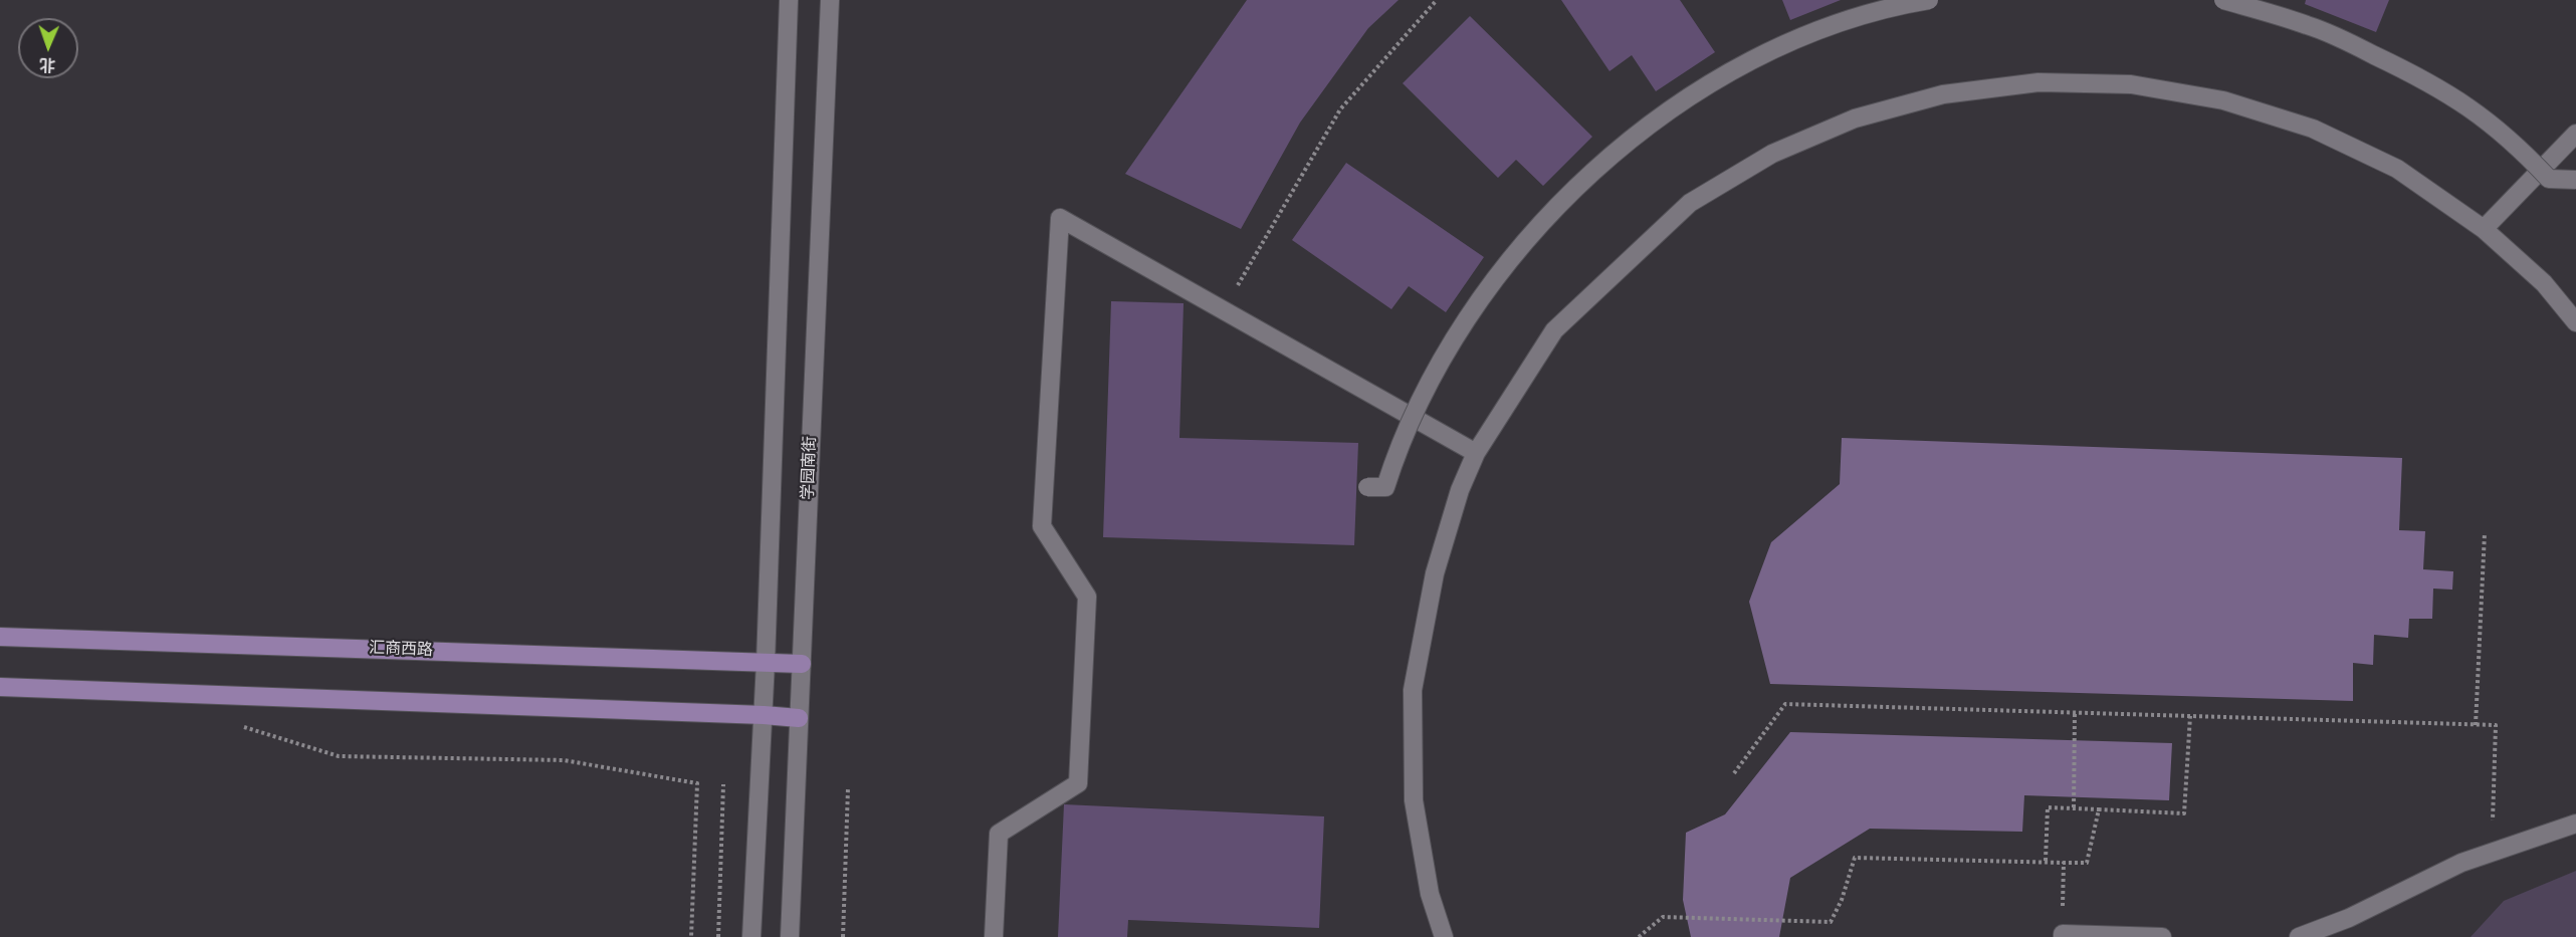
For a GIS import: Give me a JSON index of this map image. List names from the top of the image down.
{
  "streets": {
    "main road": ["汇商西路"],
    "street": ["学园南街"]
  },
  "crossings": [
    ["学园南街", "汇商西路"]
  ],
  "north": "bottom"
}
